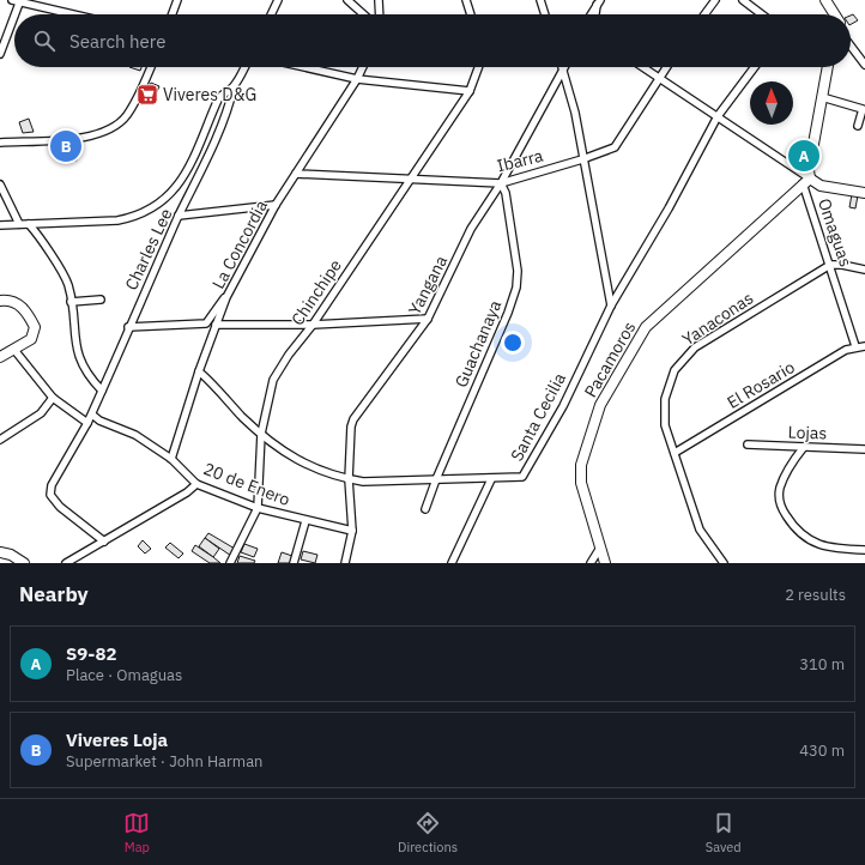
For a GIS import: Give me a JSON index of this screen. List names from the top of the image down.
{
  "streets": {
    "street": [
      "Ibarra",
      "Omaguas",
      "La Concordia",
      "Charles Lee",
      "Yangana",
      "Chinchipe",
      "Yanaconas",
      "Guachanaya",
      "Pacamoros",
      "El Rosario",
      "Santa Cecilia",
      "Lojas",
      "20 de Enero"
    ]
  },
  "crossings": [
    ["Ibarra", "La Concordia"],
    ["Ibarra", "Yangana"],
    ["Ibarra", "Chinchipe"],
    ["Ibarra", "Guachanaya"],
    ["Omaguas", "Yanaconas"],
    ["Omaguas", "Pacamoros"],
    ["Omaguas", "El Rosario"],
    ["La Concordia", "Santa Cecilia"],
    ["La Concordia", "20 de Enero"],
    ["Charles Lee", "20 de Enero"],
    ["Yangana", "Guachanaya"],
    ["Yangana", "Santa Cecilia"],
    ["Yangana", "20 de Enero"],
    ["Chinchipe", "Santa Cecilia"],
    ["Chinchipe", "20 de Enero"],
    ["Yanaconas", "El Rosario"],
    ["Guachanaya", "Santa Cecilia"]
  ],
  "places": {
    "supermarket": ["Viveres D&G"]
  },
  "north": "top",
  "page": {
    "search": "Search here",
    "pins": ["B", "A"],
    "heading": ["Nearby", "2 results"],
    "list": [
      {
        "mark": "A",
        "name": "S9-82",
        "note": "Place · Omaguas",
        "value": "310 m"
      },
      {
        "mark": "B",
        "name": "Viveres Loja",
        "note": "Supermarket · John Harman",
        "value": "430 m"
      }
    ],
    "nav": ["Map", "Directions", "Saved"]
  }
}
